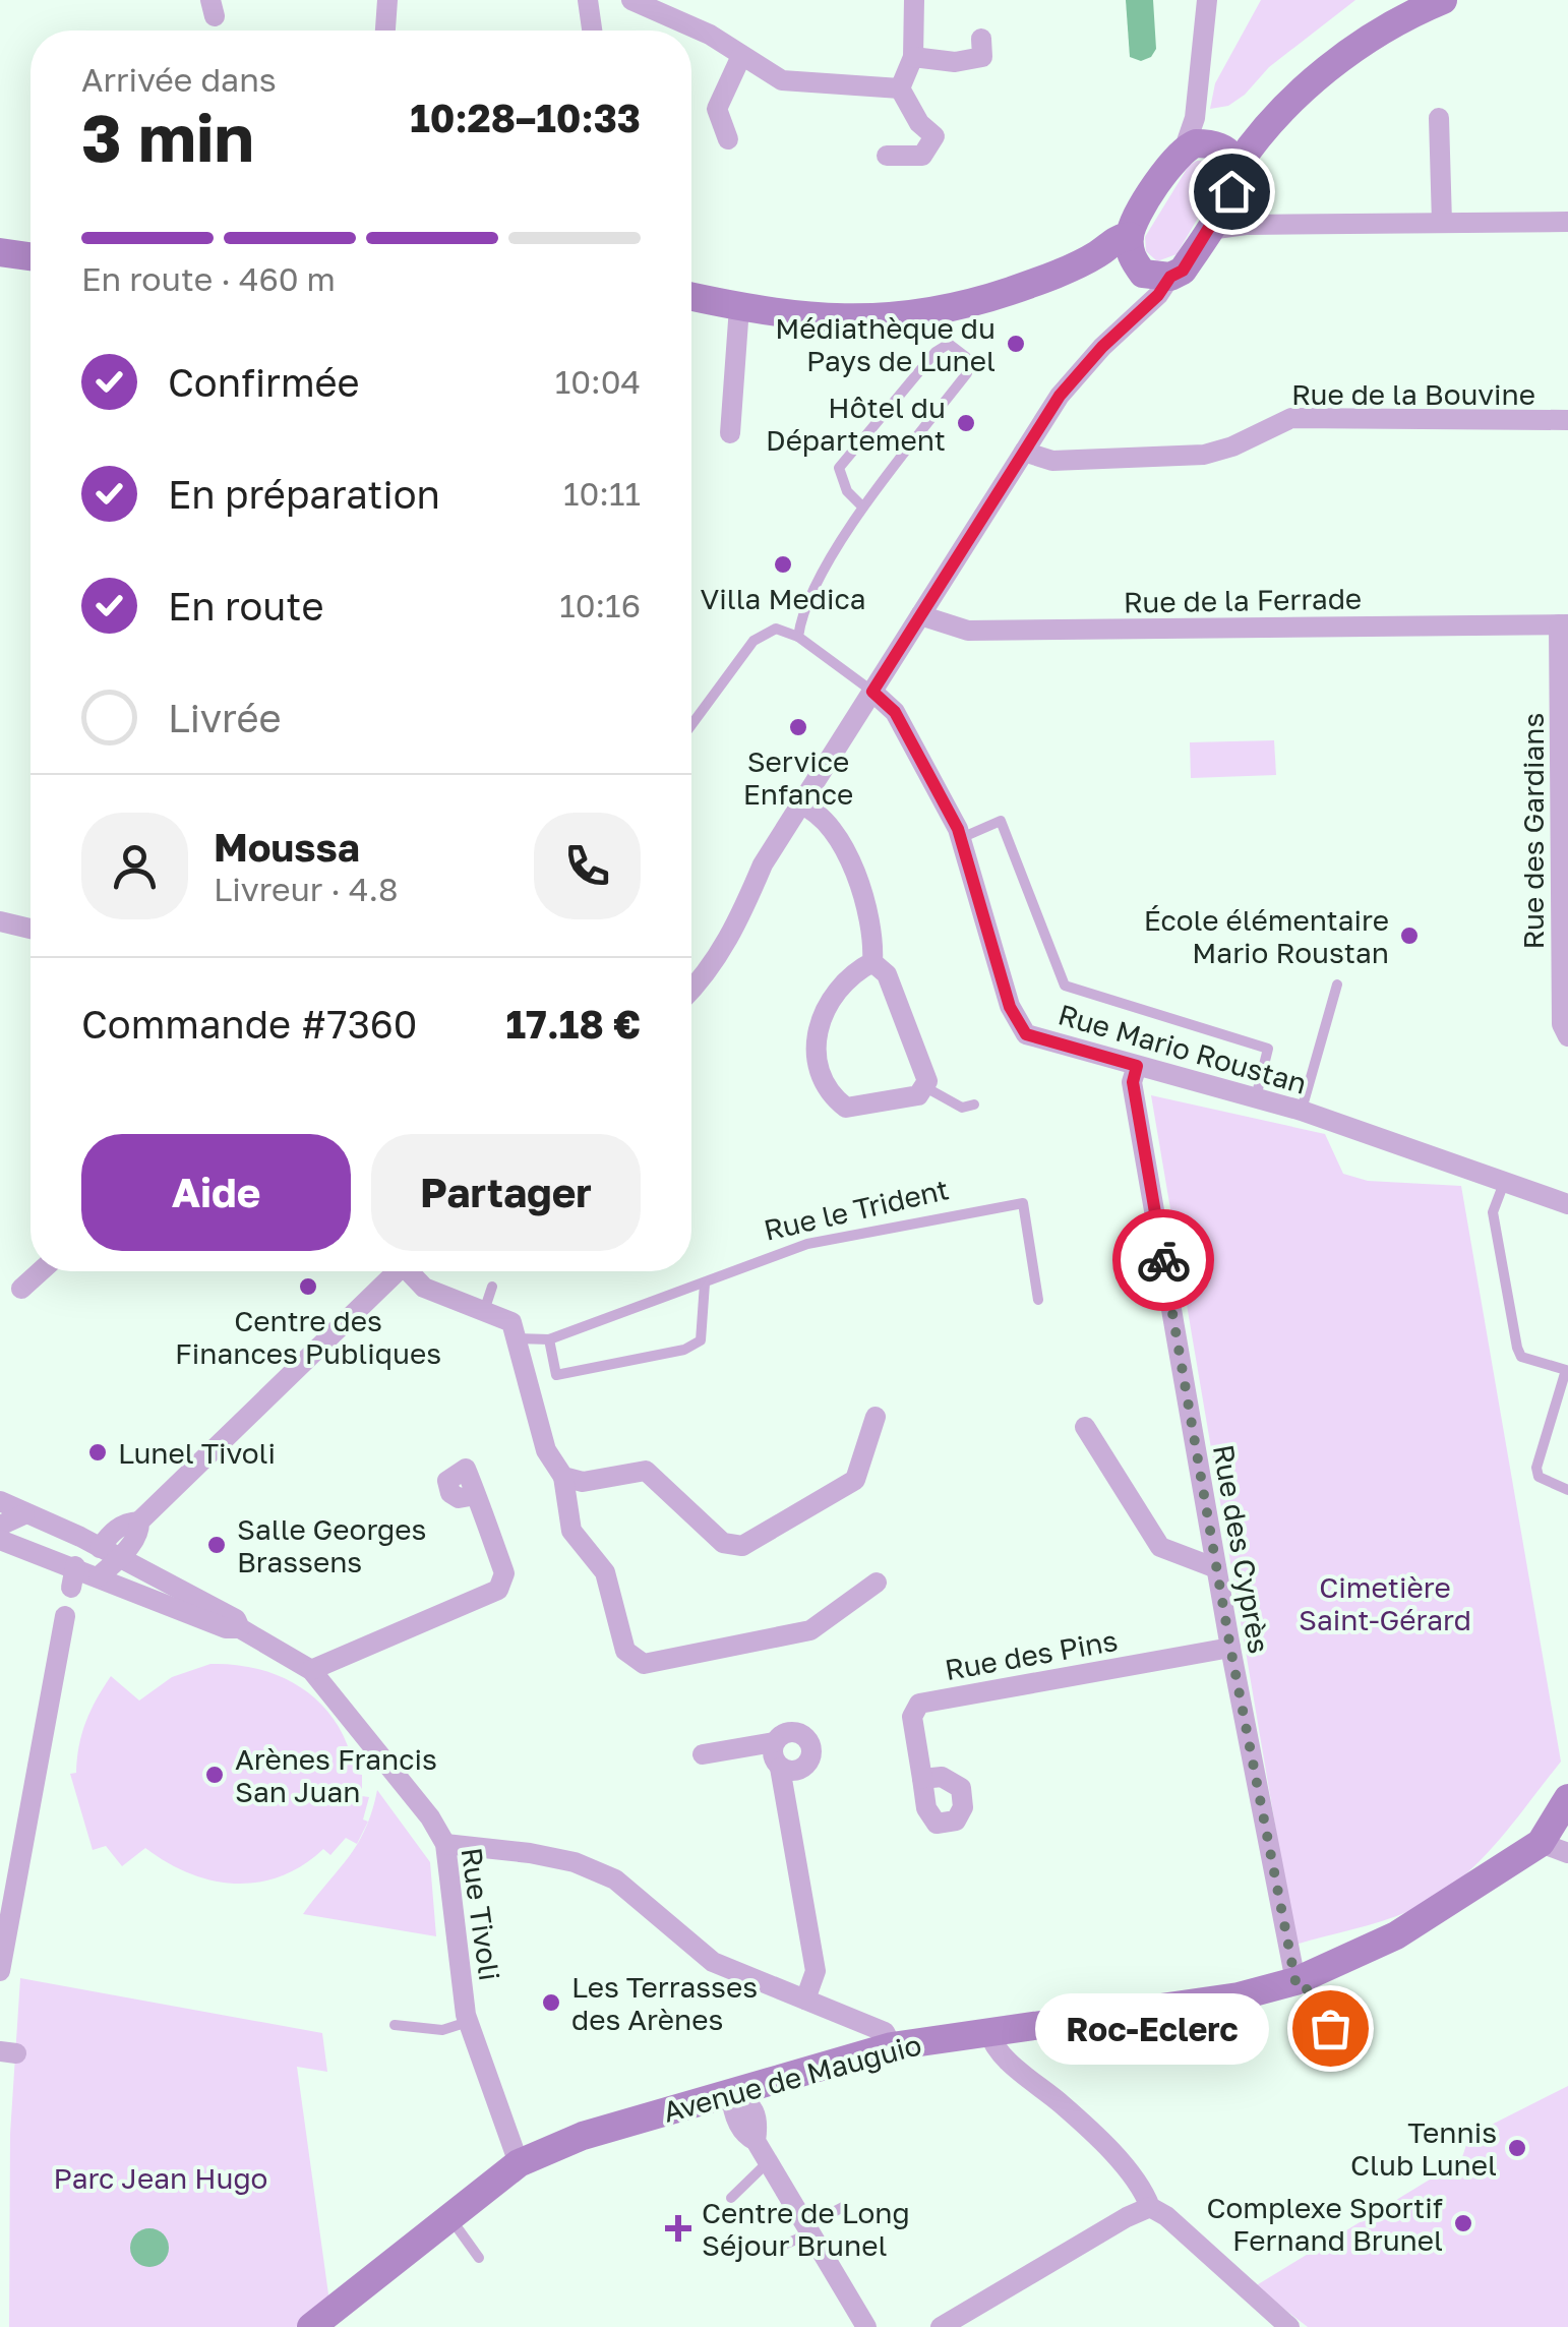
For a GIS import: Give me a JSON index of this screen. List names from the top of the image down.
{
  "streets": {
    "main road": ["Avenue de Mauguio"],
    "street": [
      "Rue de la Bouvine",
      "Rue de la Ferrade",
      "Rue des Gardians",
      "Rue Mario Roustan",
      "Rue des Cyprès",
      "Rue des Pins",
      "Rue Tivoli"
    ],
    "lane": ["Rue le Trident"]
  },
  "crossings": [
    ["Rue de la Ferrade", "Rue des Gardians"],
    ["Rue Mario Roustan", "Rue des Cyprès"],
    ["Rue des Cyprès", "Rue des Pins"],
    ["Rue des Cyprès", "Avenue de Mauguio"],
    ["Rue Tivoli", "Avenue de Mauguio"]
  ],
  "parks": ["Cimetière Saint-Gérard", "Parc Jean Hugo"],
  "places": {
    "other": [
      "Médiathèque du Pays de Lunel",
      "Hôtel du Département",
      "Villa Medica",
      "Service Enfance",
      "École élémentaire Mario Roustan",
      "Centre des Finances Publiques",
      "Lunel Tivoli",
      "Salle Georges Brassens",
      "Arènes Francis San Juan",
      "Les Terrasses des Arènes",
      "Roc-Eclerc",
      "Tennis Club Lunel",
      "Complexe Sportif Fernand Brunel"
    ],
    "health": ["Centre de Long Séjour Brunel"]
  },
  "page": {
    "heading": ["3 min", "Arrivée dans", "10:28–10:33"],
    "panel": [
      "Moussa",
      "Livreur · 4.8",
      "Commande #7360",
      "17.18 €"
    ],
    "bar": "En route · 460 m",
    "list": [
      ["Confirmée", "10:04"],
      ["En préparation", "10:11"],
      ["En route", "10:16"],
      "Livrée"
    ],
    "buttons": ["Aide", "Partager"],
    "bubble": "Roc-Eclerc"
  }
}
